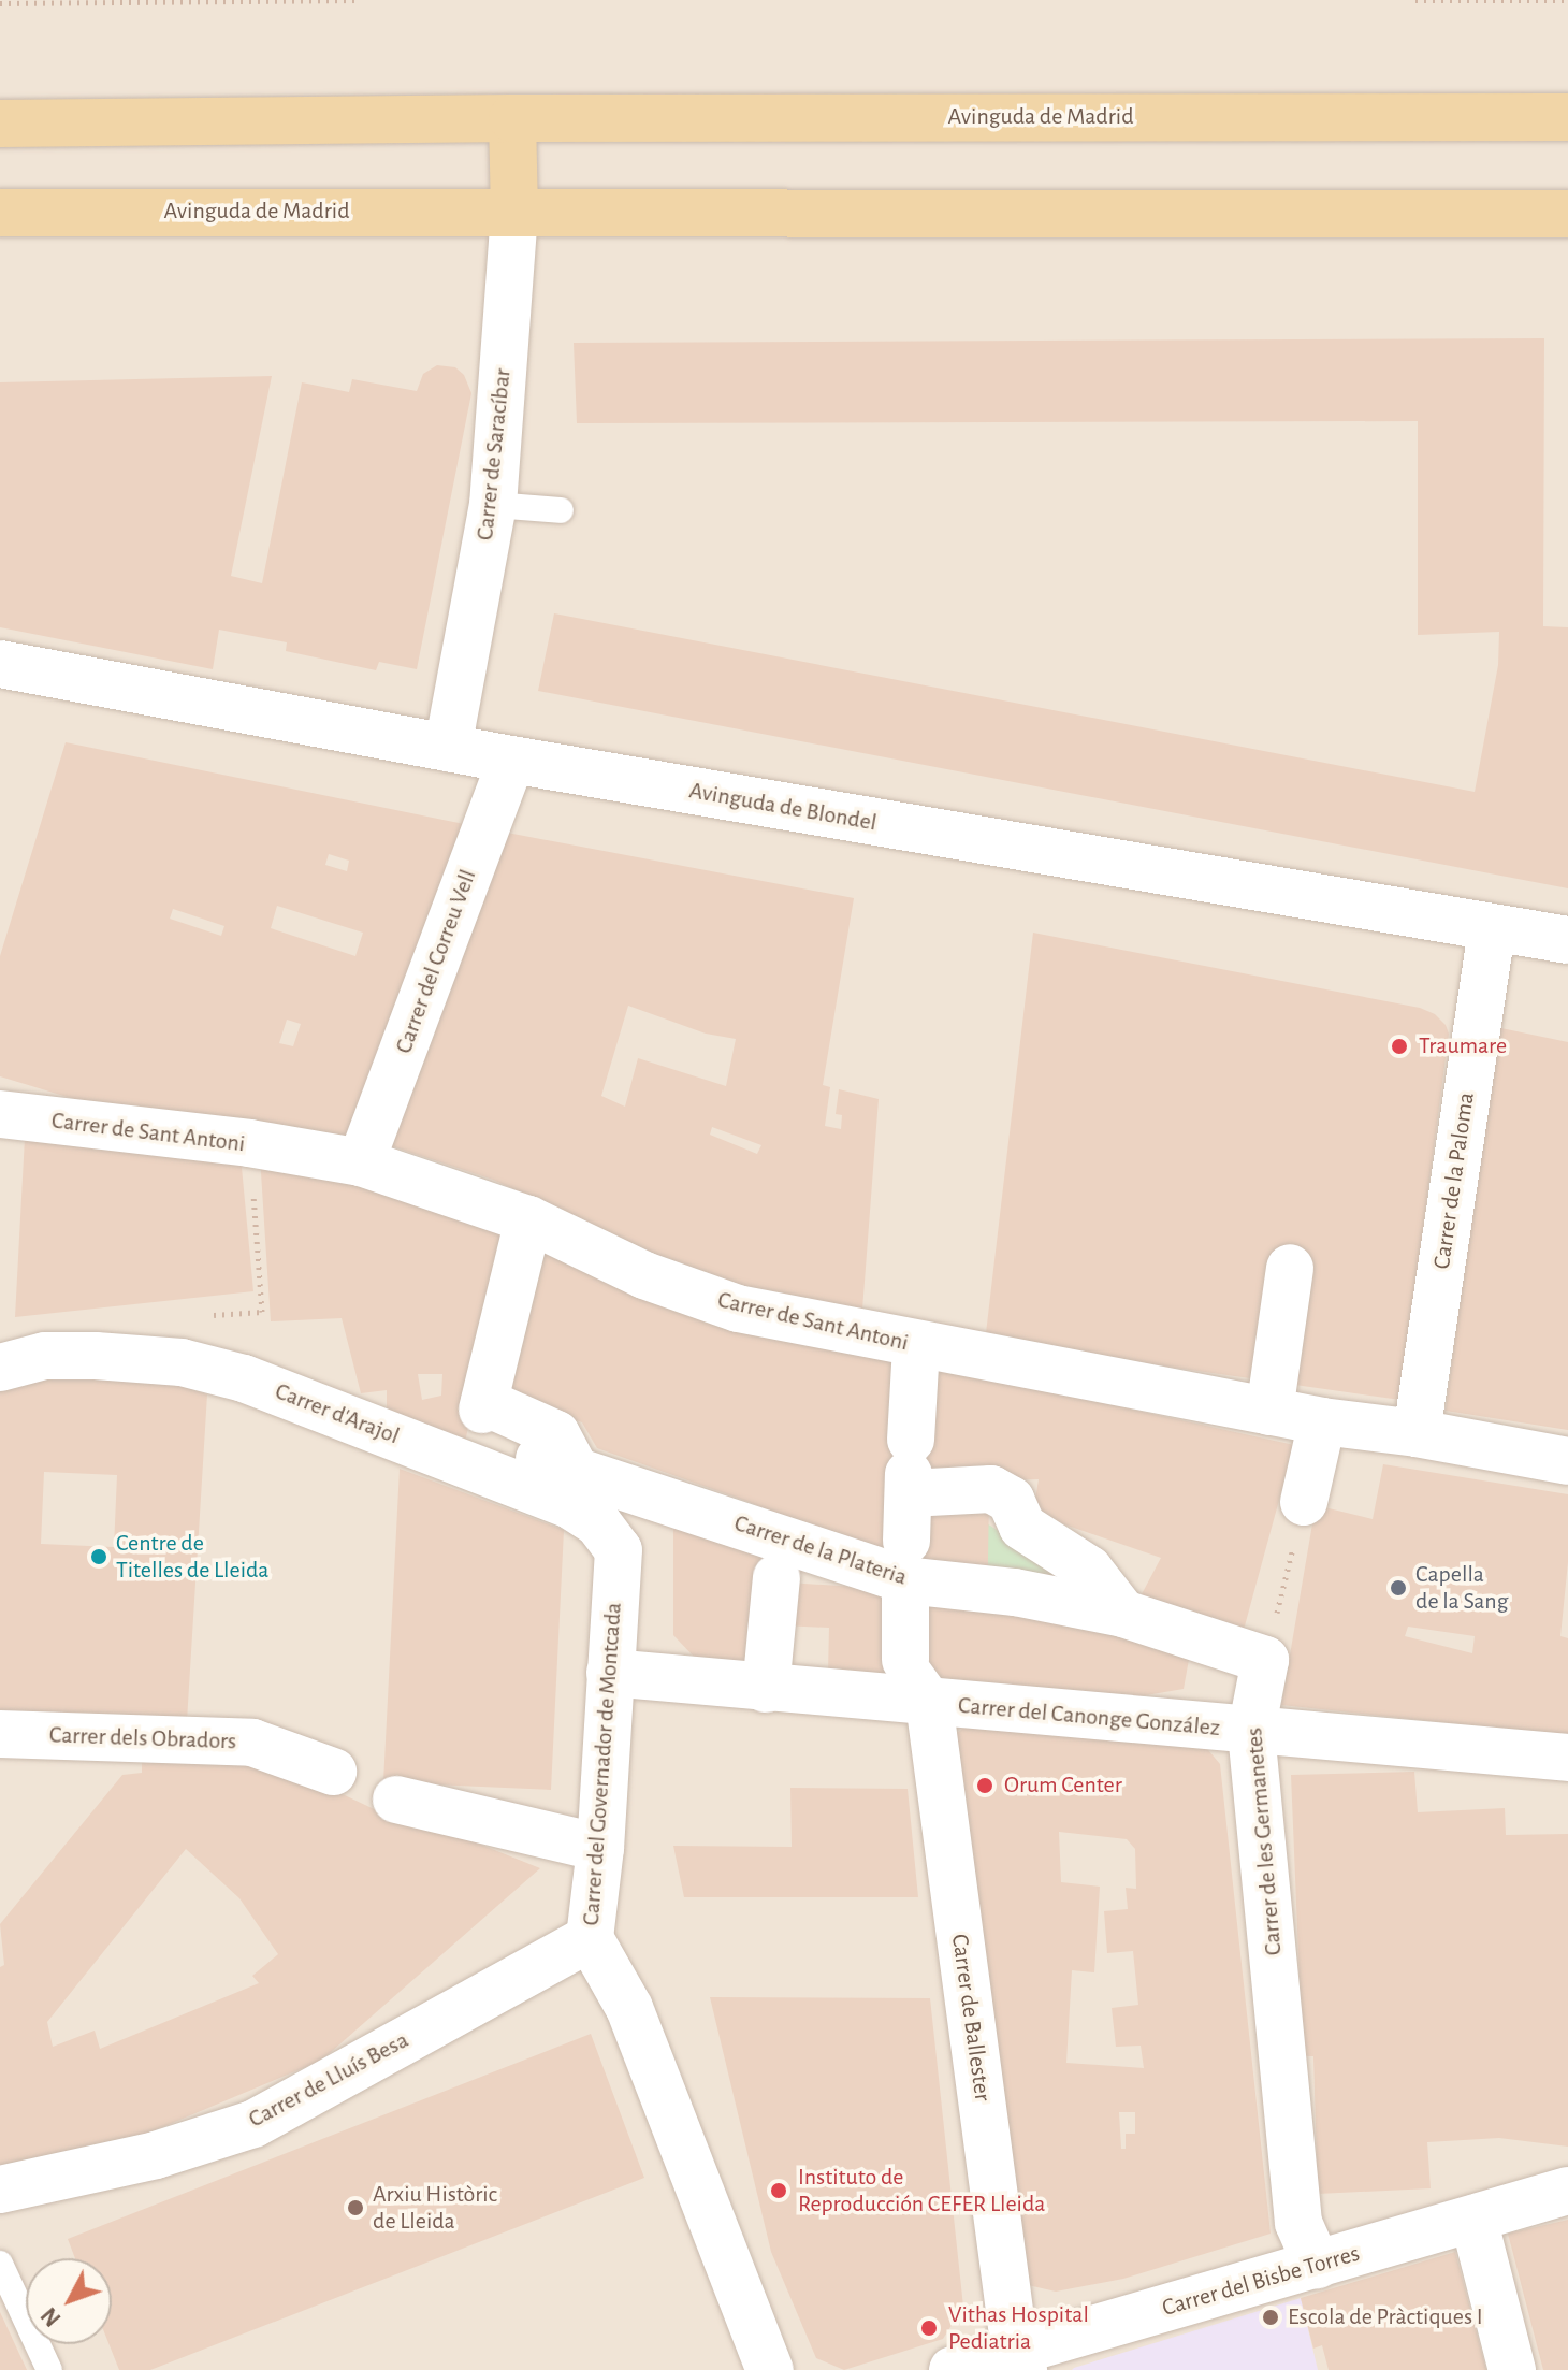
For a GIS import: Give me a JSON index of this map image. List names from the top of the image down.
{
  "streets": {
    "main road": ["Avinguda de Madrid"],
    "street": [
      "Carrer de Saracíbar",
      "Avinguda de Blondel",
      "Carrer del Correu Vell",
      "Carrer de Sant Antoni",
      "Carrer de la Paloma",
      "Carrer d'Arajol",
      "Carrer de la Plateria",
      "Carrer del Canonge González",
      "Carrer dels Obradors",
      "Carrer del Governador de Montcada",
      "Carrer de les Germanetes",
      "Carrer de Ballester",
      "Carrer de Lluís Besa",
      "Carrer del Bisbe Torres"
    ]
  },
  "crossings": [
    ["Avinguda de Madrid", "Carrer de Saracíbar"],
    ["Carrer de Saracíbar", "Avinguda de Blondel"],
    ["Avinguda de Blondel", "Carrer del Correu Vell"],
    ["Avinguda de Blondel", "Carrer de la Paloma"],
    ["Carrer del Correu Vell", "Carrer de Sant Antoni"],
    ["Carrer de Sant Antoni", "Carrer de la Paloma"],
    ["Carrer de Sant Antoni", "Carrer de Ballester"],
    ["Carrer d'Arajol", "Carrer de la Plateria"],
    ["Carrer d'Arajol", "Carrer del Governador de Montcada"],
    ["Carrer de la Plateria", "Carrer del Governador de Montcada"],
    ["Carrer de la Plateria", "Carrer de les Germanetes"],
    ["Carrer de la Plateria", "Carrer de Ballester"],
    ["Carrer del Canonge González", "Carrer del Governador de Montcada"],
    ["Carrer del Canonge González", "Carrer de les Germanetes"],
    ["Carrer del Canonge González", "Carrer de Ballester"],
    ["Carrer del Governador de Montcada", "Carrer de Lluís Besa"],
    ["Carrer de les Germanetes", "Carrer del Bisbe Torres"],
    ["Carrer de Ballester", "Carrer del Bisbe Torres"]
  ],
  "places": [
    "Traumare",
    "Centre de Titelles de Lleida",
    "Capella de la Sang",
    "Orum Center",
    "Instituto de Reproducción CEFER Lleida",
    "Arxiu Històric de Lleida",
    "Escola de Pràctiques I",
    "Vithas Hospital Pediatria"
  ],
  "north": "bottom left"
}
